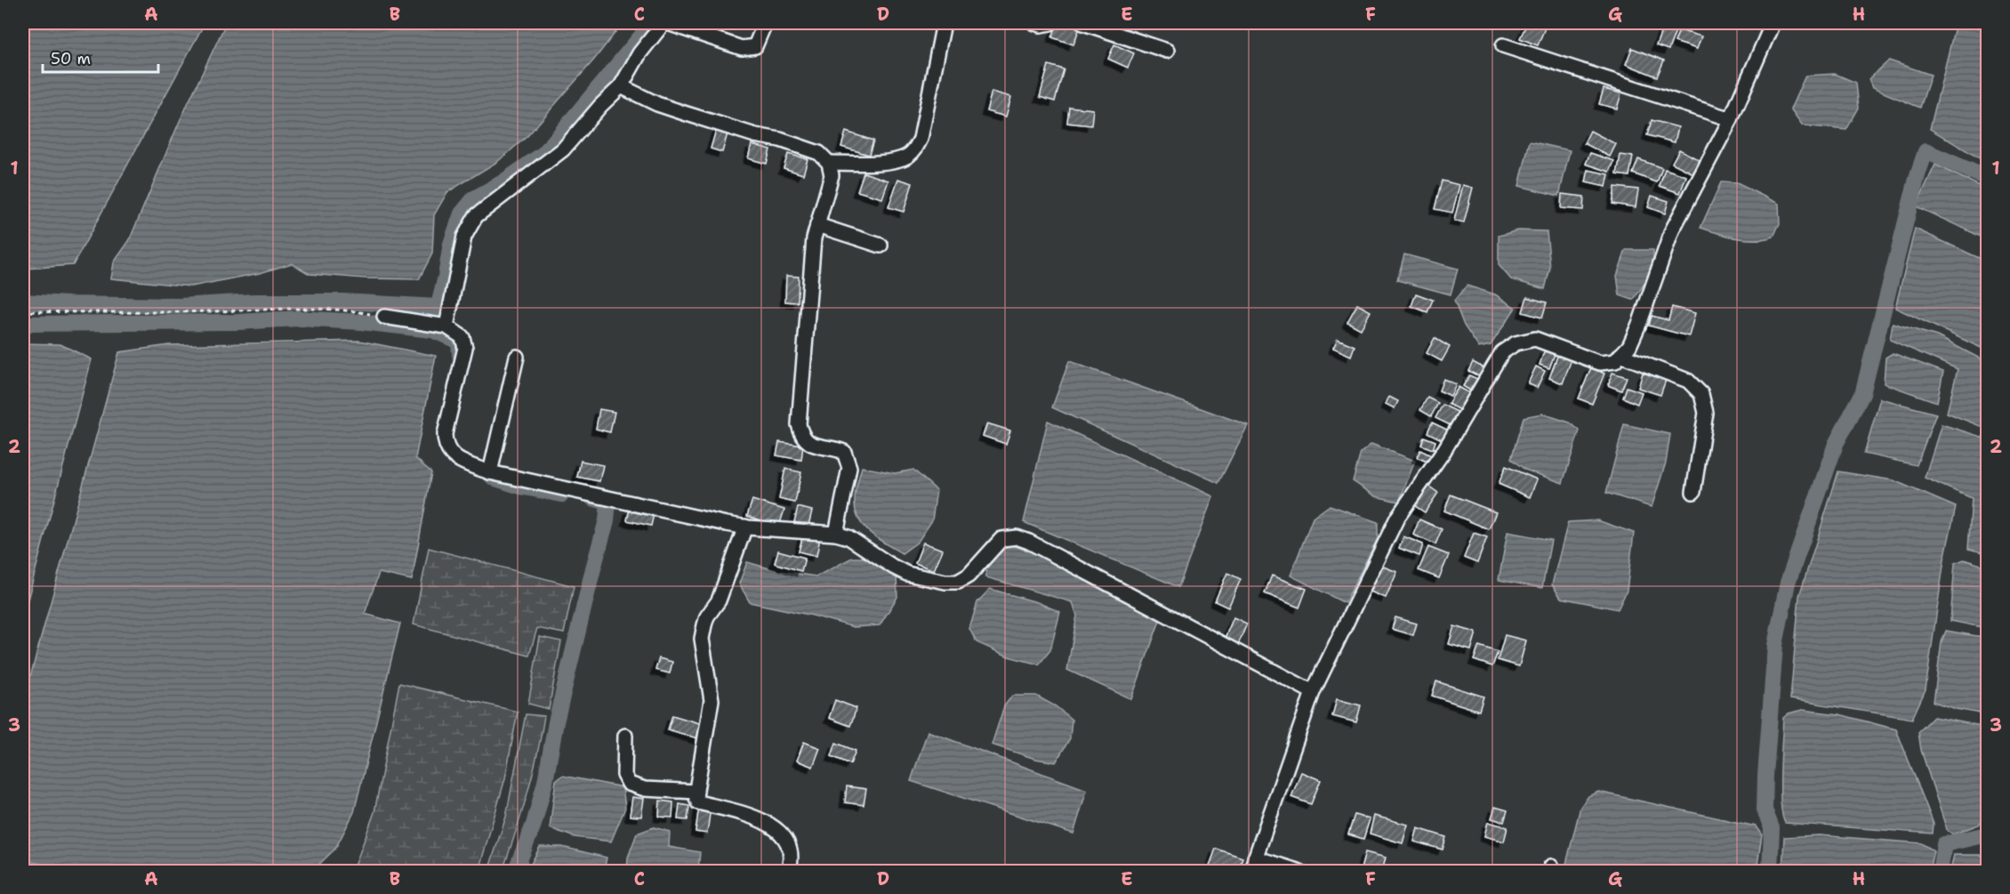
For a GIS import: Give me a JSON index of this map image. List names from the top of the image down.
{
  "scale_bar": "50 m",
  "grid": {
    "columns": [
      "A",
      "B",
      "C",
      "D",
      "E",
      "F",
      "G",
      "H"
    ],
    "rows": ["1", "2", "3"]
  }
}
